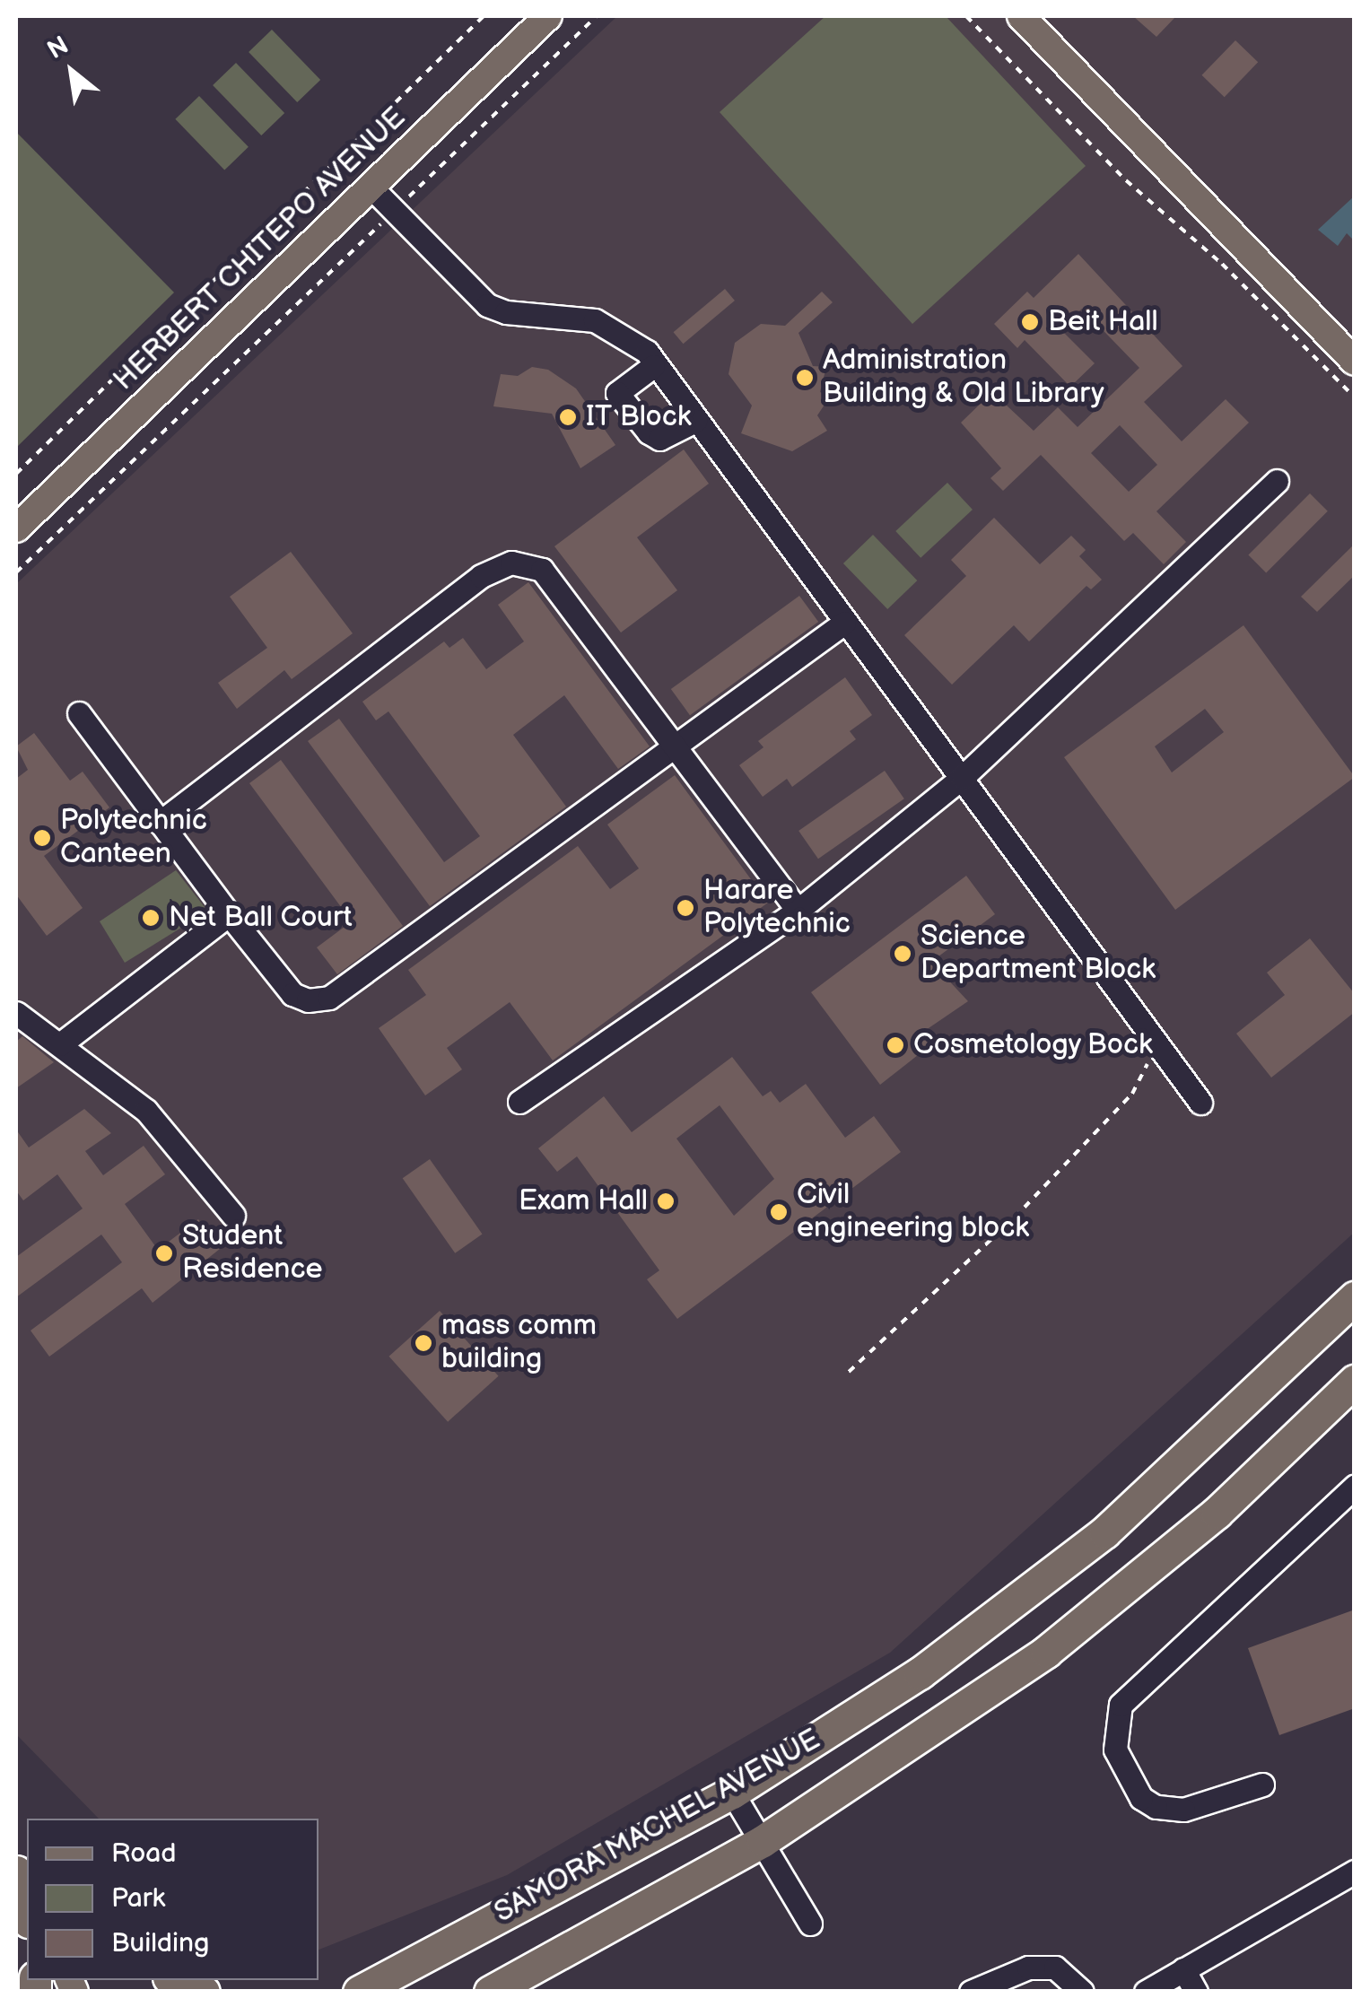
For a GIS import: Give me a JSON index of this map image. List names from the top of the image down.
{
  "streets": {
    "highway": ["SAMORA MACHEL AVENUE"],
    "main road": ["HERBERT CHITEPO AVENUE"]
  },
  "places": [
    "Beit Hall",
    "Administration Building & Old Library",
    "IT Block",
    "Polytechnic Canteen",
    "Harare Polytechnic",
    "Net Ball Court",
    "Science Department Block",
    "Cosmetology Bock",
    "Exam Hall",
    "Civil engineering block",
    "Student Residence",
    "mass comm building"
  ],
  "legend": ["Road", "Park", "Building"],
  "north": "top left"
}
